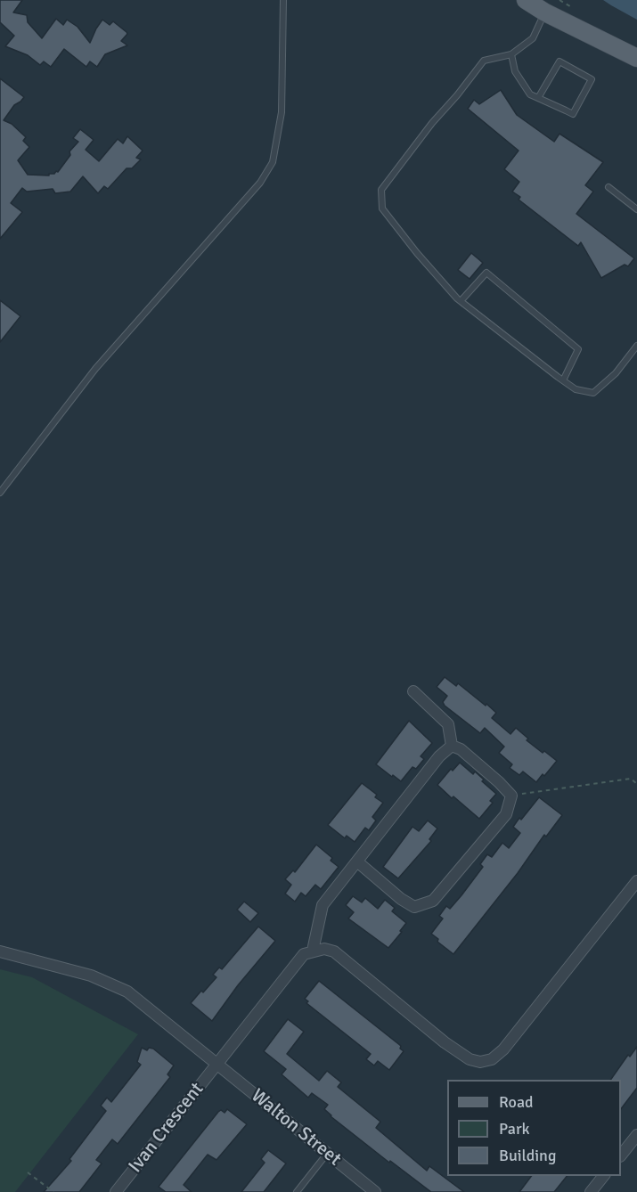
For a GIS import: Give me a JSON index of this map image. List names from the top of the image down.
{
  "streets": {
    "street": ["Ivan Crescent", "Walton Street"]
  },
  "crossings": [
    ["Ivan Crescent", "Walton Street"]
  ],
  "legend": ["Road", "Park", "Building"]
}
